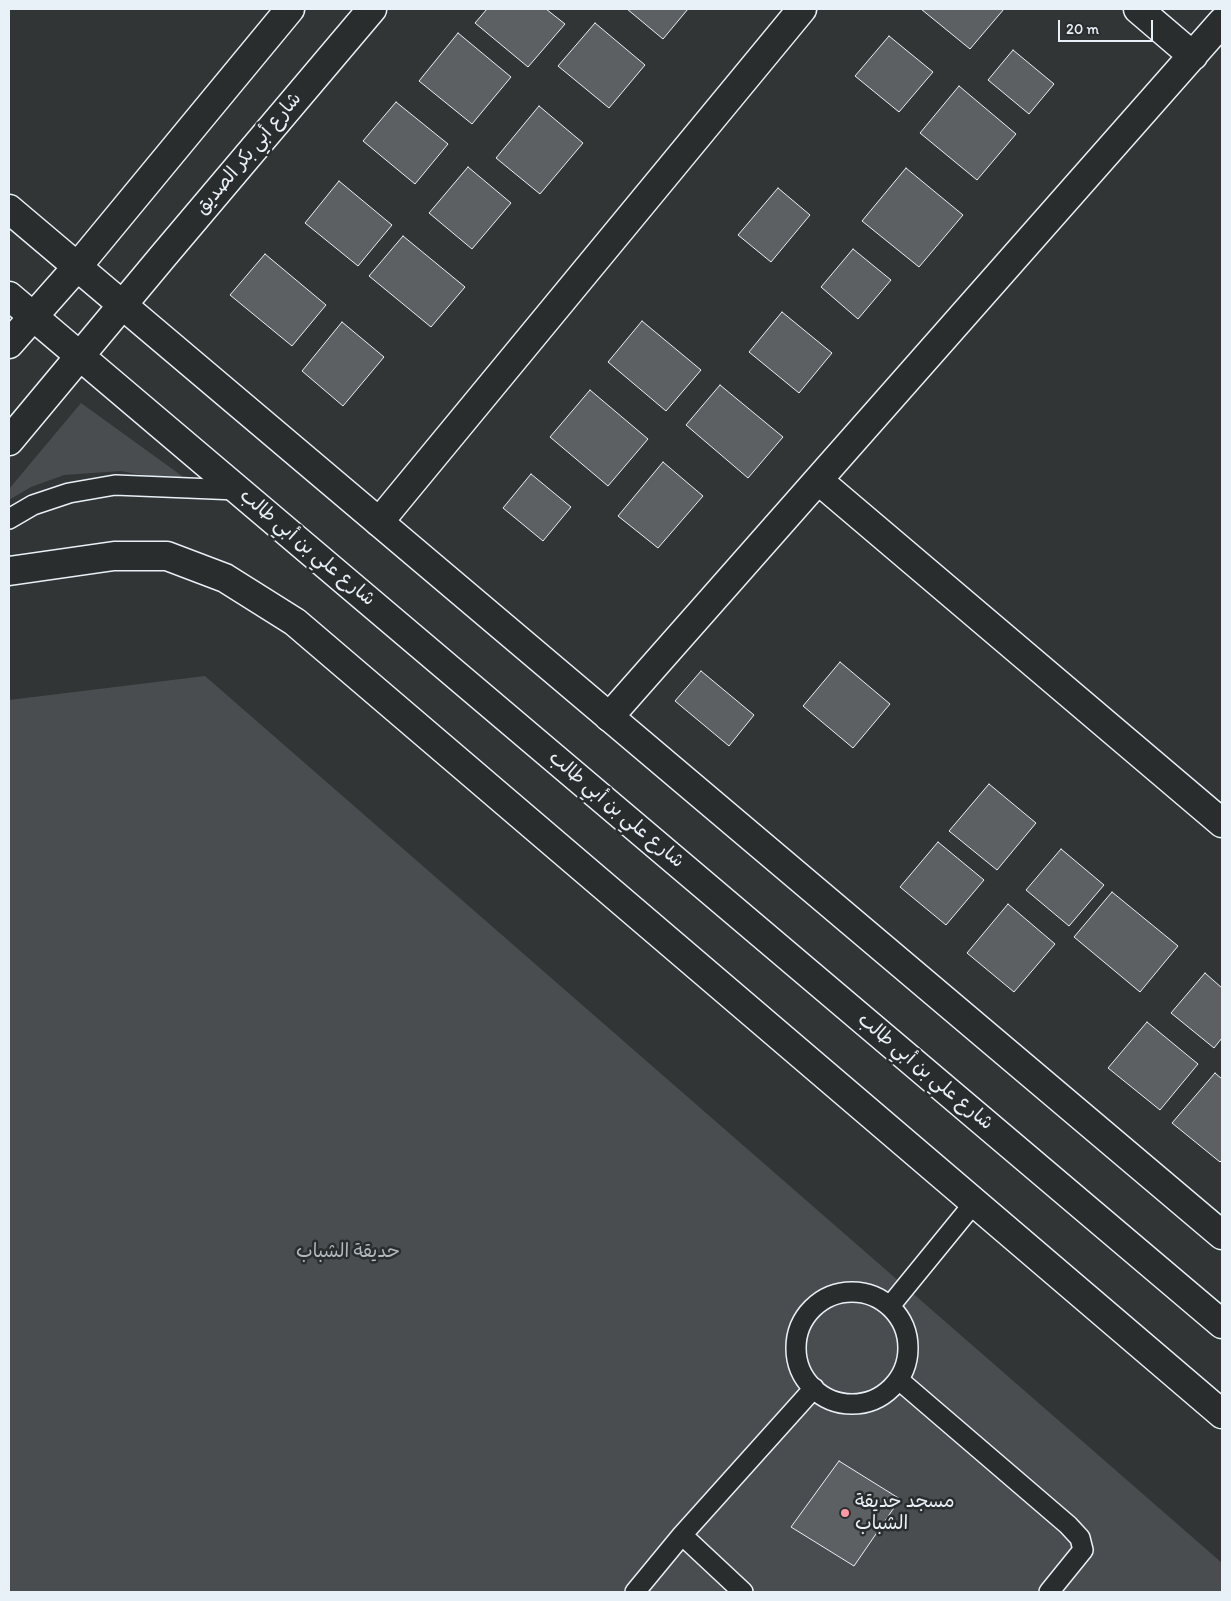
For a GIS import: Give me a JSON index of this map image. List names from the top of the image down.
{
  "streets": {
    "street": ["شارع أبي بكر الصديق", "شارع علي بن أبي طالب"]
  },
  "crossings": [
    ["شارع أبي بكر الصديق", "شارع علي بن أبي طالب"]
  ],
  "parks": ["حديقة الشباب"],
  "places": ["مسجد حديقة الشباب"],
  "scale_bar": "20 m"
}
